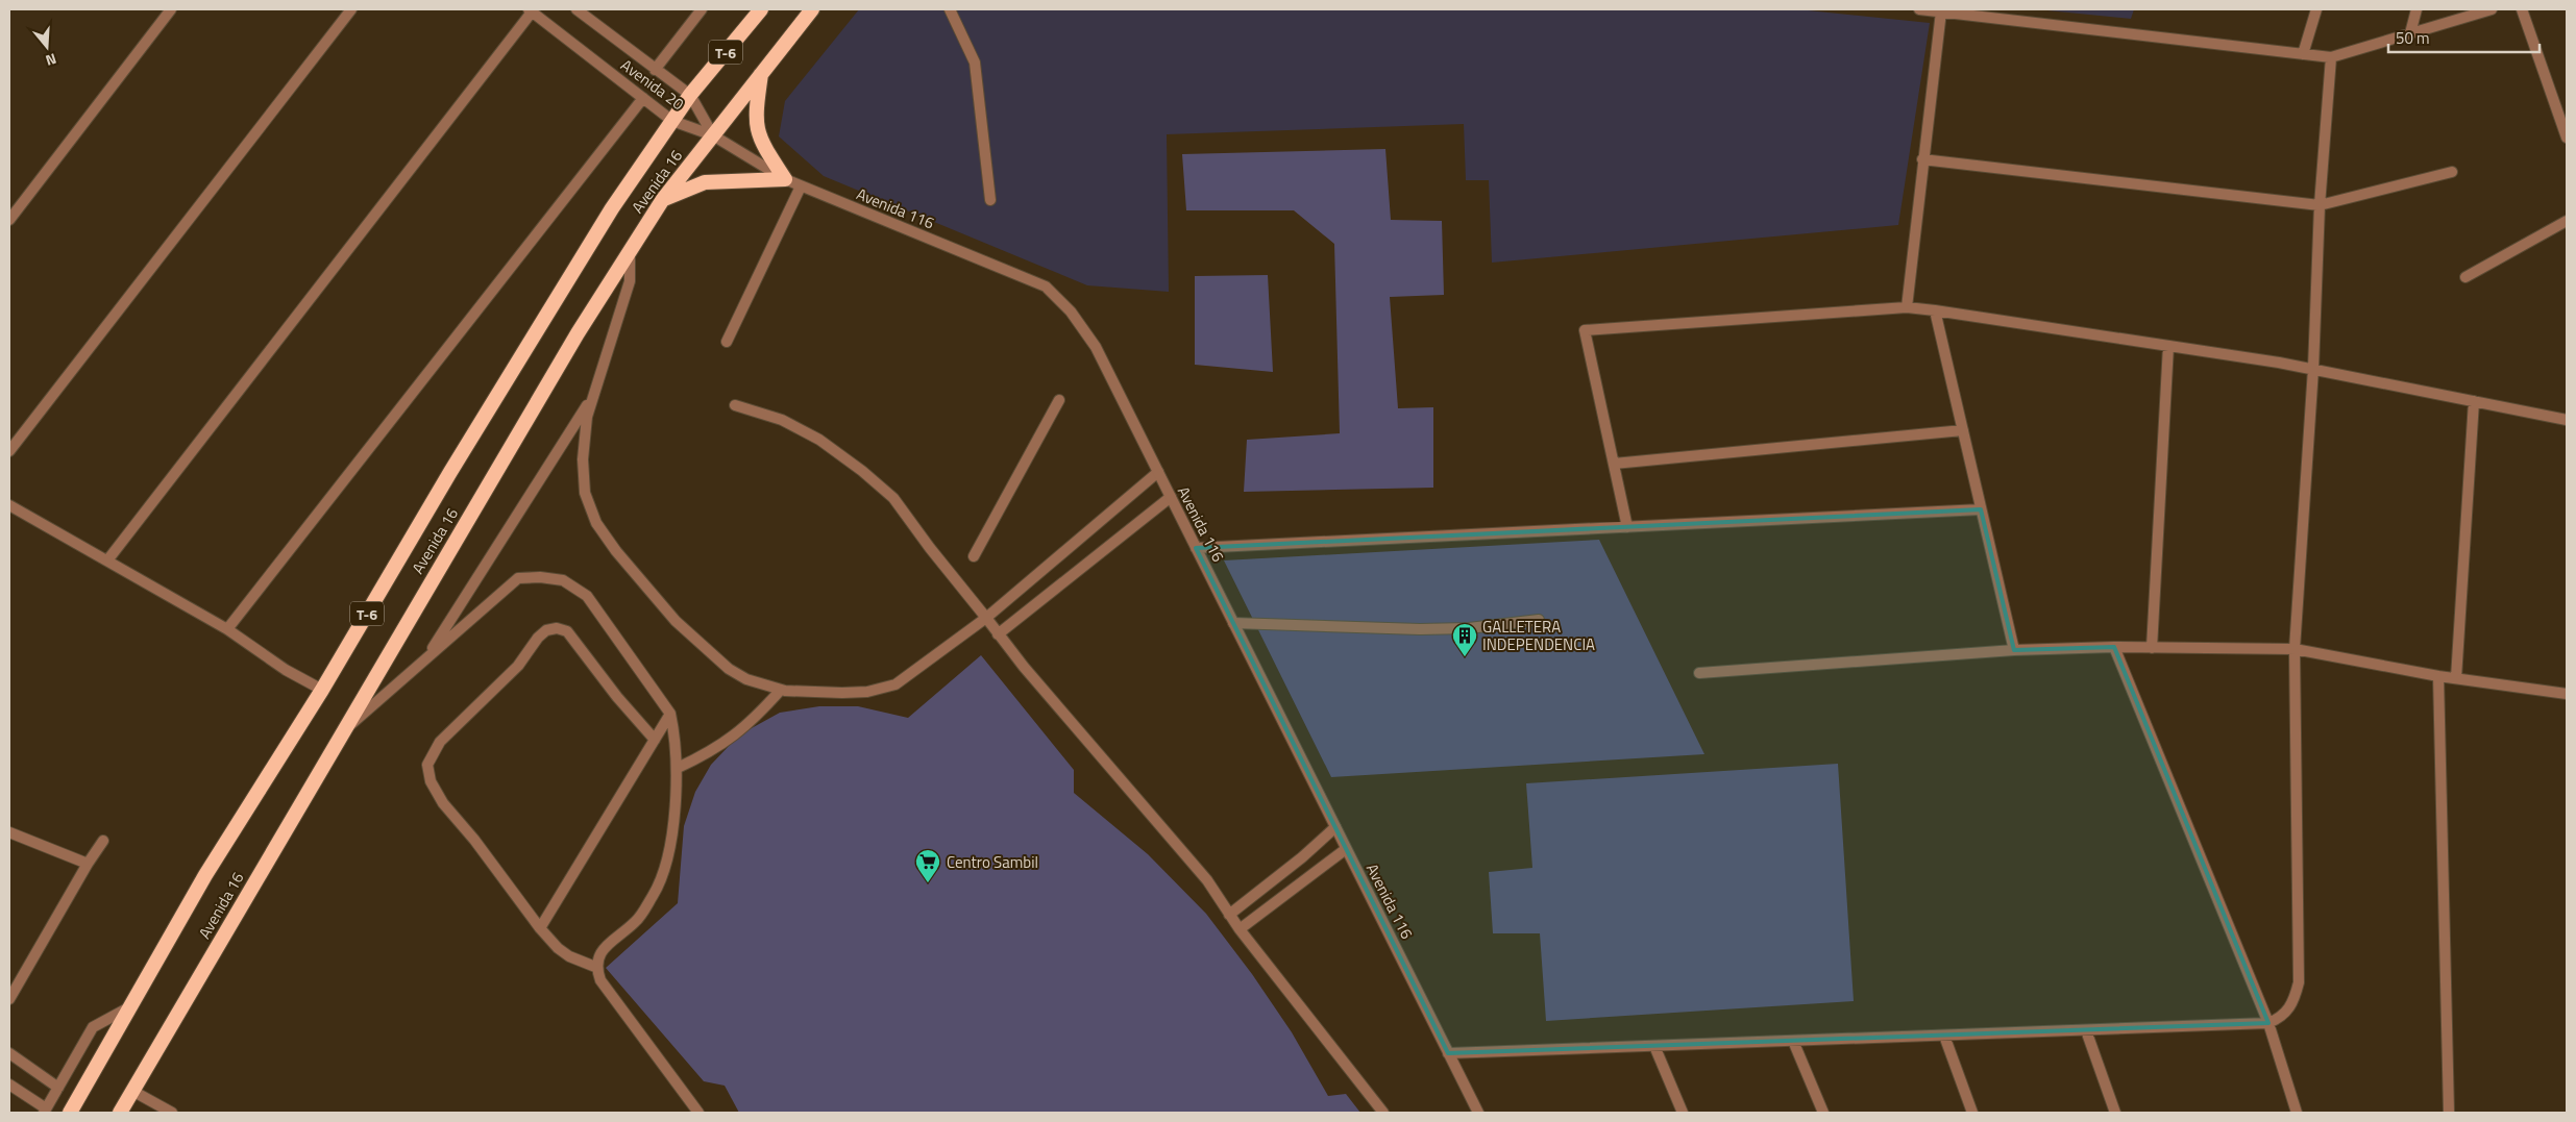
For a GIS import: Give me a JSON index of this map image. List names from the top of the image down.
{
  "streets": {
    "highway": ["T-6", "Avenida 16"],
    "street": ["Avenida 20", "Avenida 116"]
  },
  "crossings": [
    ["Avenida 20", "Avenida 16"],
    ["Avenida 20", "Avenida 116"],
    ["Avenida 16", "Avenida 116"]
  ],
  "places": {
    "building": ["GALLETERA INDEPENDENCIA"],
    "supermarket": ["Centro Sambil"]
  },
  "scale_bar": "50 m",
  "north": "bottom"
}
